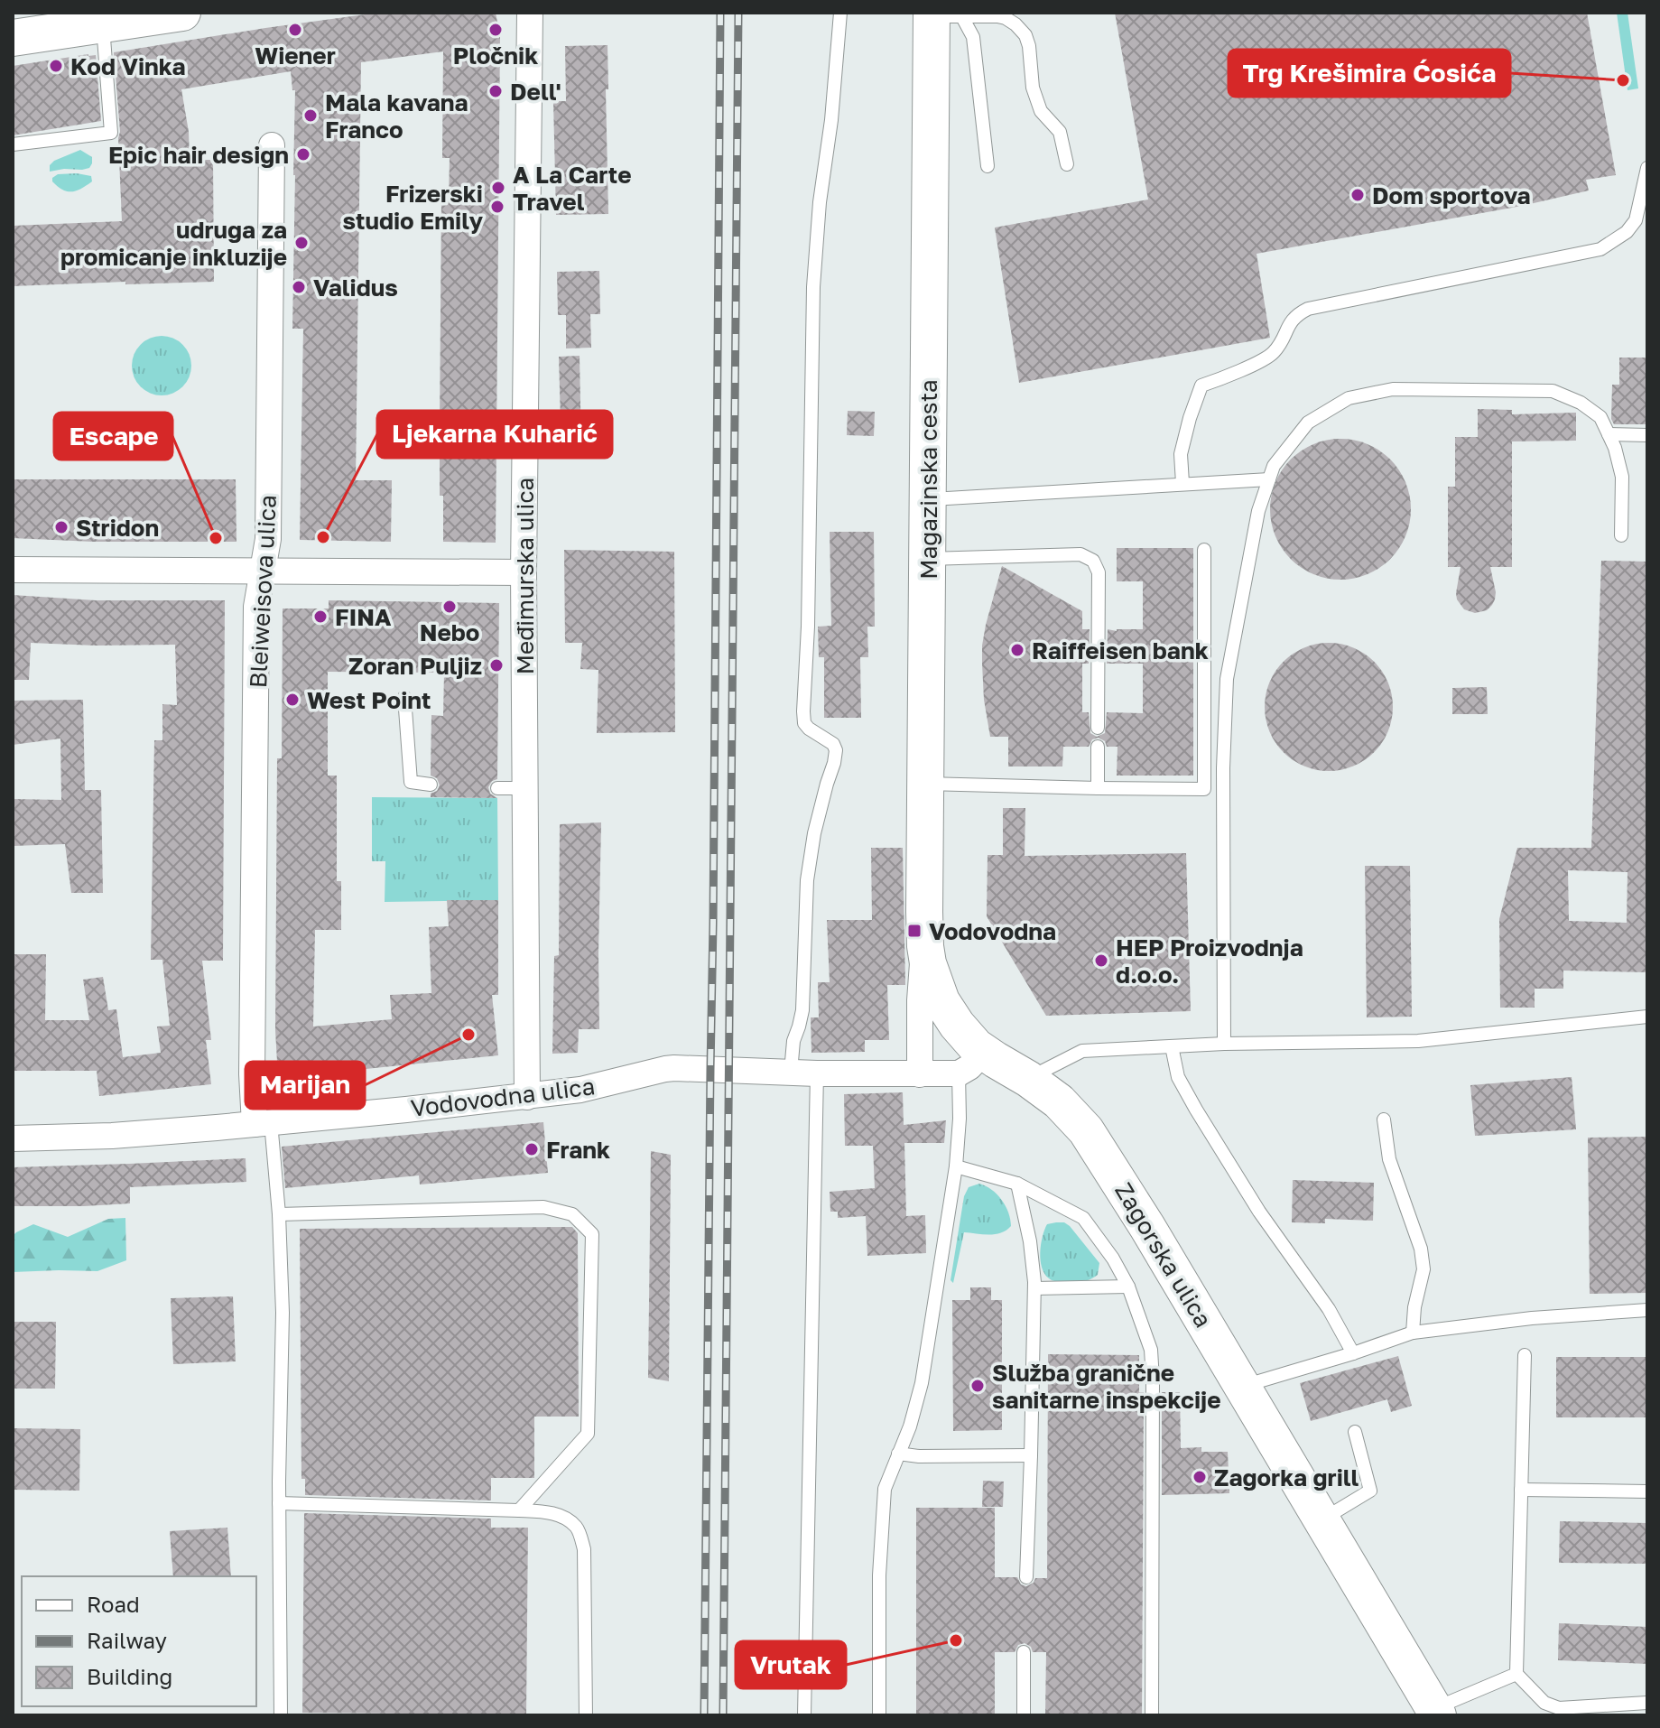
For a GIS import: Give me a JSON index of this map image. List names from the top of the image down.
{
  "streets": {
    "street": [
      "Magazinska cesta",
      "Međimurska ulica",
      "Bleiweisova ulica",
      "Vodovodna ulica",
      "Zagorska ulica"
    ]
  },
  "crossings": [
    ["Magazinska cesta", "Vodovodna ulica"],
    ["Magazinska cesta", "Zagorska ulica"],
    ["Međimurska ulica", "Vodovodna ulica"],
    ["Bleiweisova ulica", "Vodovodna ulica"],
    ["Vodovodna ulica", "Zagorska ulica"]
  ],
  "places": {
    "other": [
      "Wiener",
      "Pločnik",
      "Kod Vinka",
      "Trg Krešimira Ćosića",
      "Dell'",
      "Mala kavana Franco",
      "Epic hair design",
      "A La Carte Travel",
      "Dom sportova",
      "Frizerski studio Emily",
      "udruga za promicanje inkluzije",
      "Validus",
      "Stridon",
      "Ljekarna Kuharić",
      "Escape",
      "Nebo",
      "FINA",
      "Raiffeisen bank",
      "Zoran Puljiz",
      "West Point",
      "HEP Proizvodnja d.o.o.",
      "Marijan",
      "Frank",
      "Služba granične sanitarne inspekcije",
      "Zagorka grill",
      "Vrutak"
    ],
    "transit": ["Vodovodna"]
  },
  "legend": ["Road", "Railway", "Building"]
}
